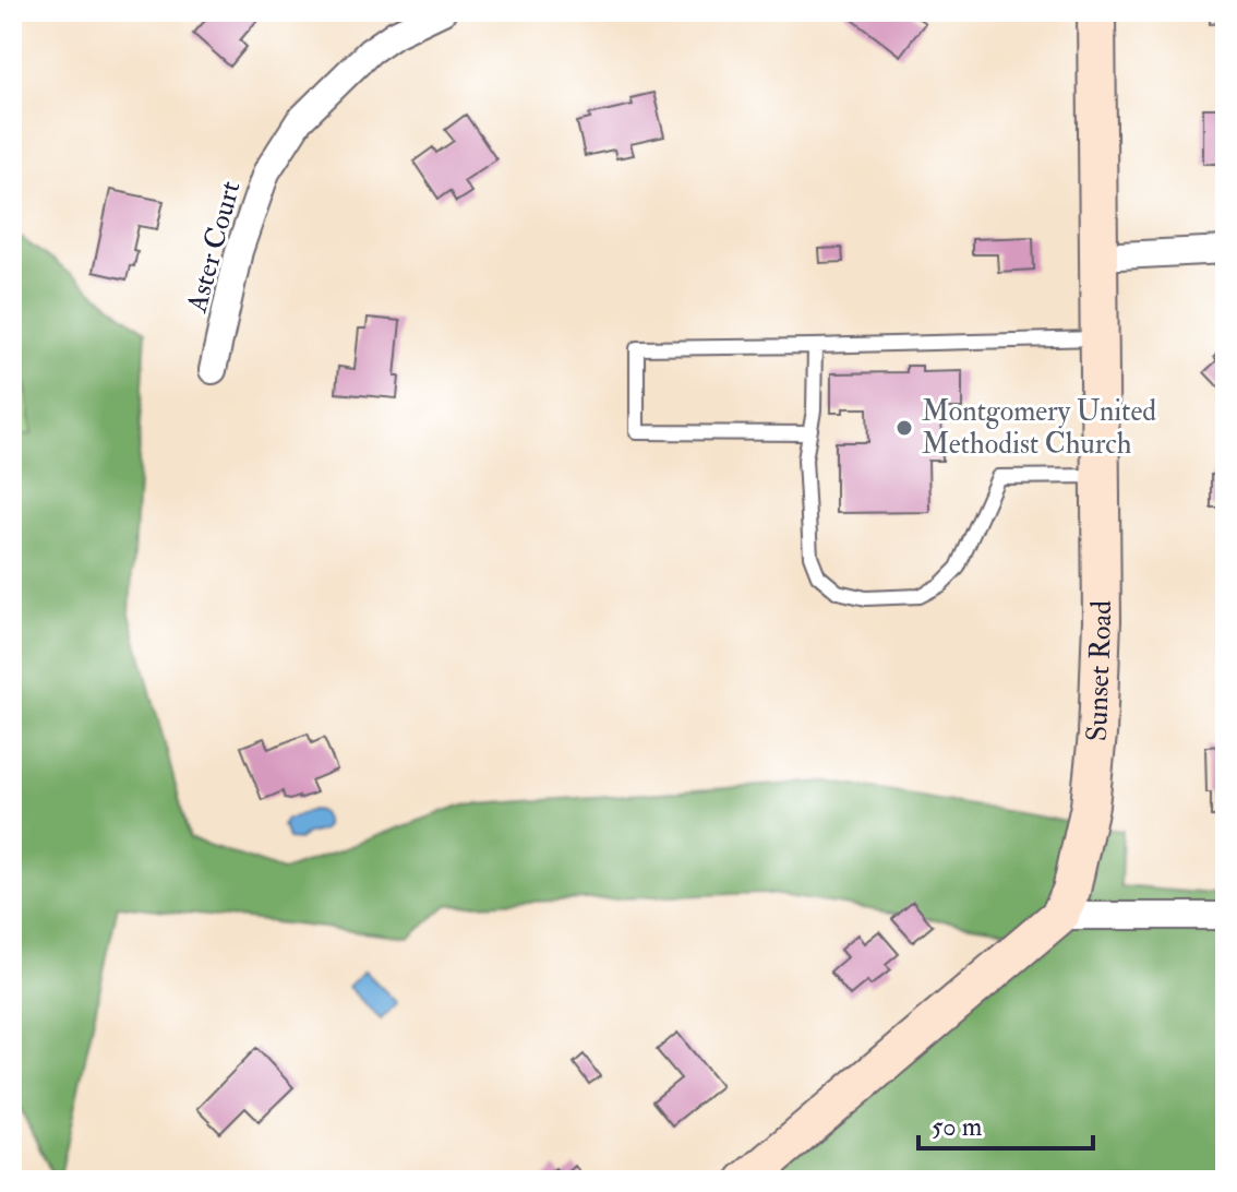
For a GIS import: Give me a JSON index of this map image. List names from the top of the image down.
{
  "streets": {
    "street": ["Aster Court", "Sunset Road"]
  },
  "places": ["Montgomery United Methodist Church"],
  "scale_bar": "50 m"
}
